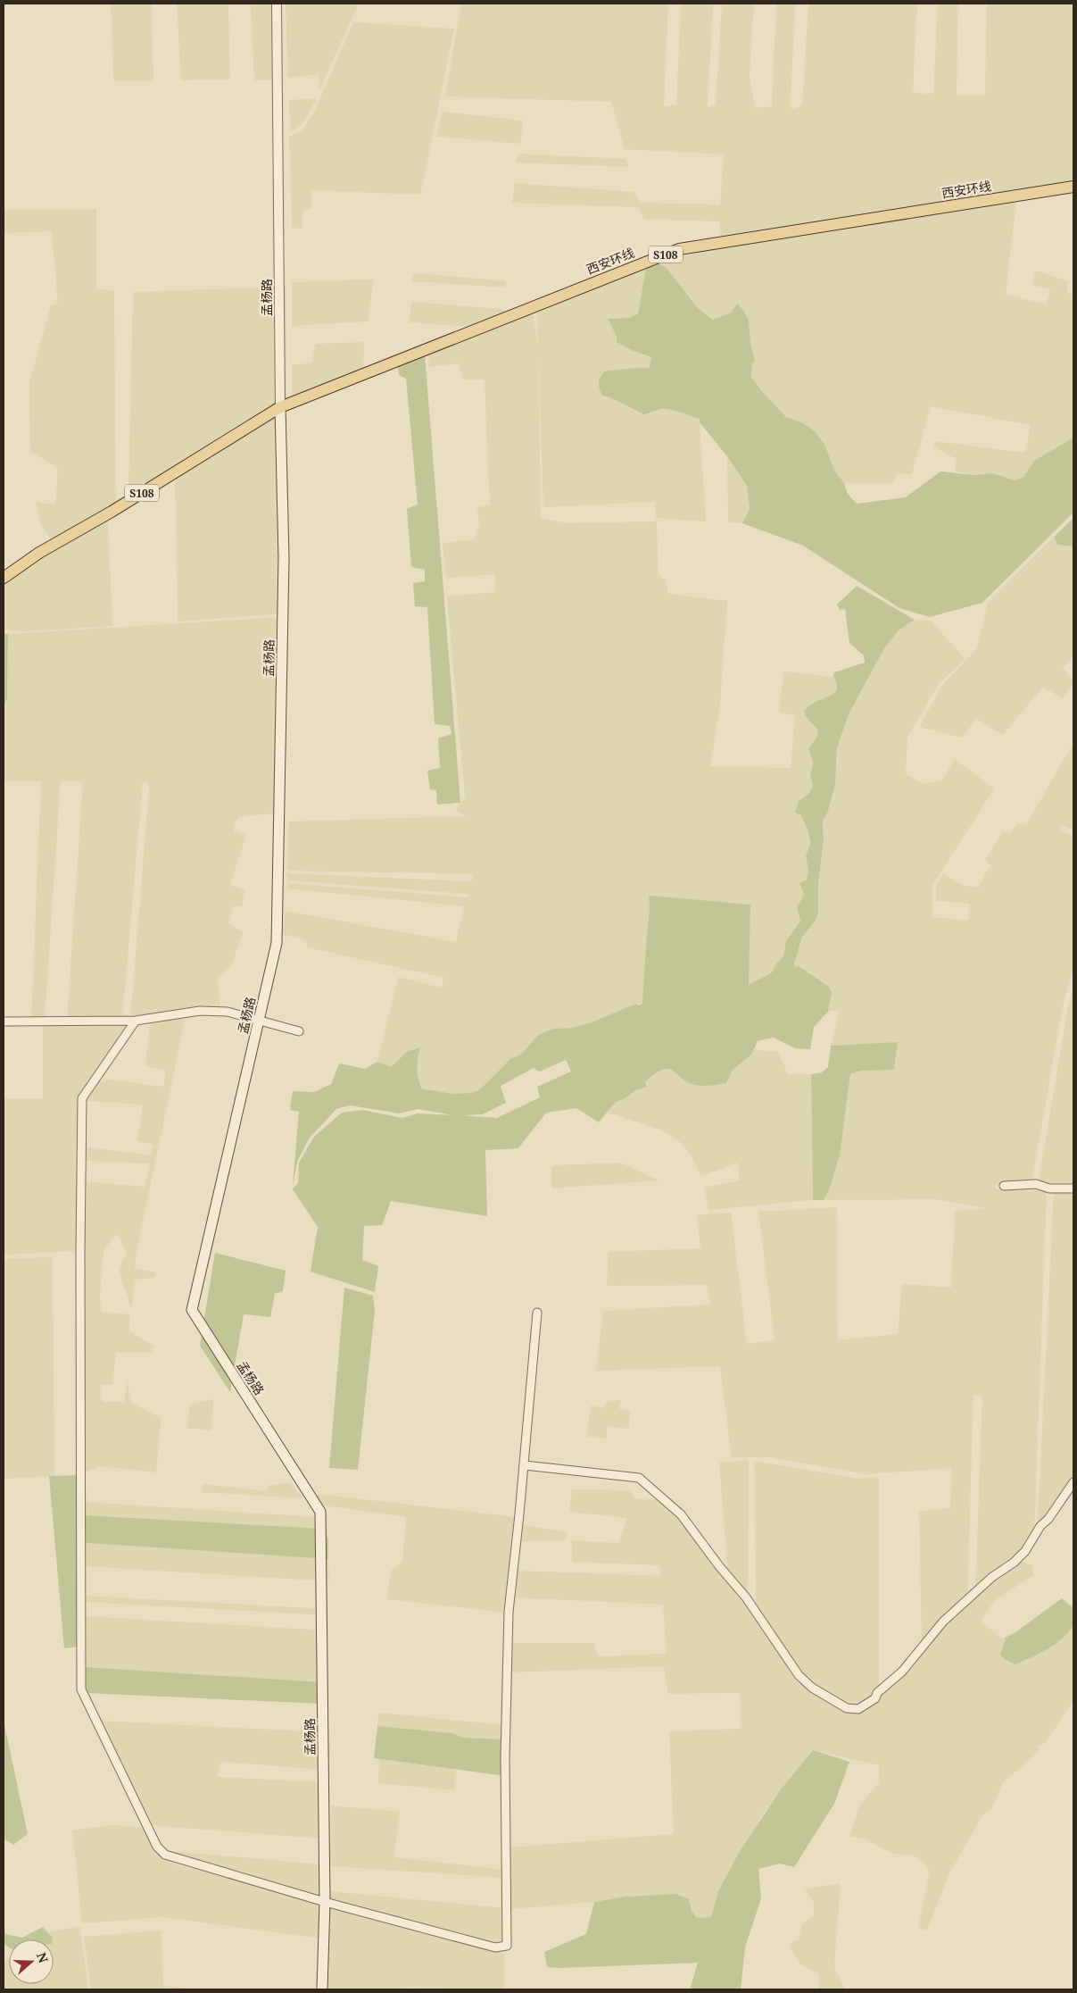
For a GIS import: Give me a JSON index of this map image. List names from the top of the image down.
{
  "streets": {
    "main road": ["西安环线", "S108", "孟杨路"]
  },
  "crossings": [
    ["西安环线", "S108"],
    ["西安环线", "孟杨路"],
    ["S108", "孟杨路"]
  ],
  "north": "right"
}
